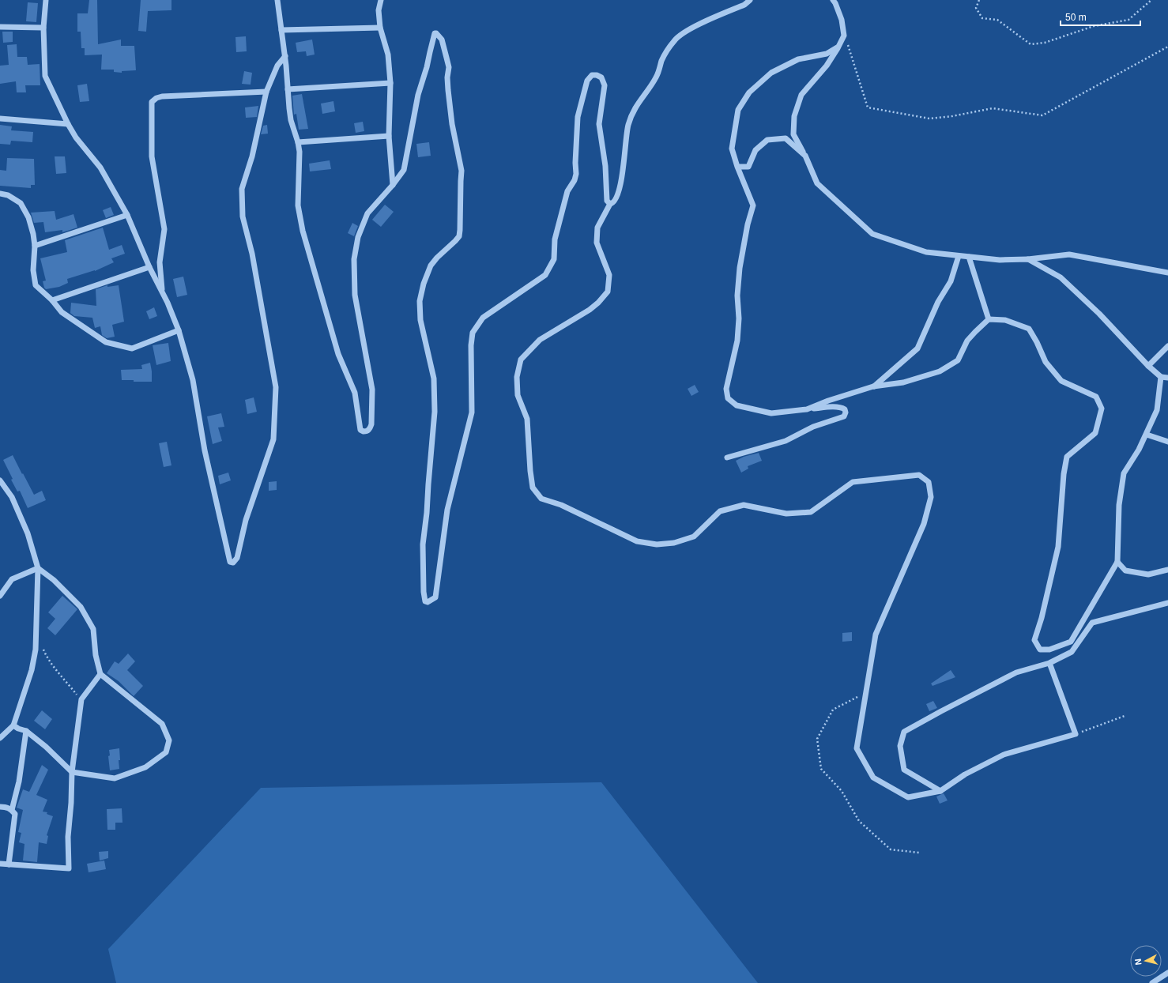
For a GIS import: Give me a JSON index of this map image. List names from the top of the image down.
{
  "scale_bar": "50 m",
  "north": "left"
}
